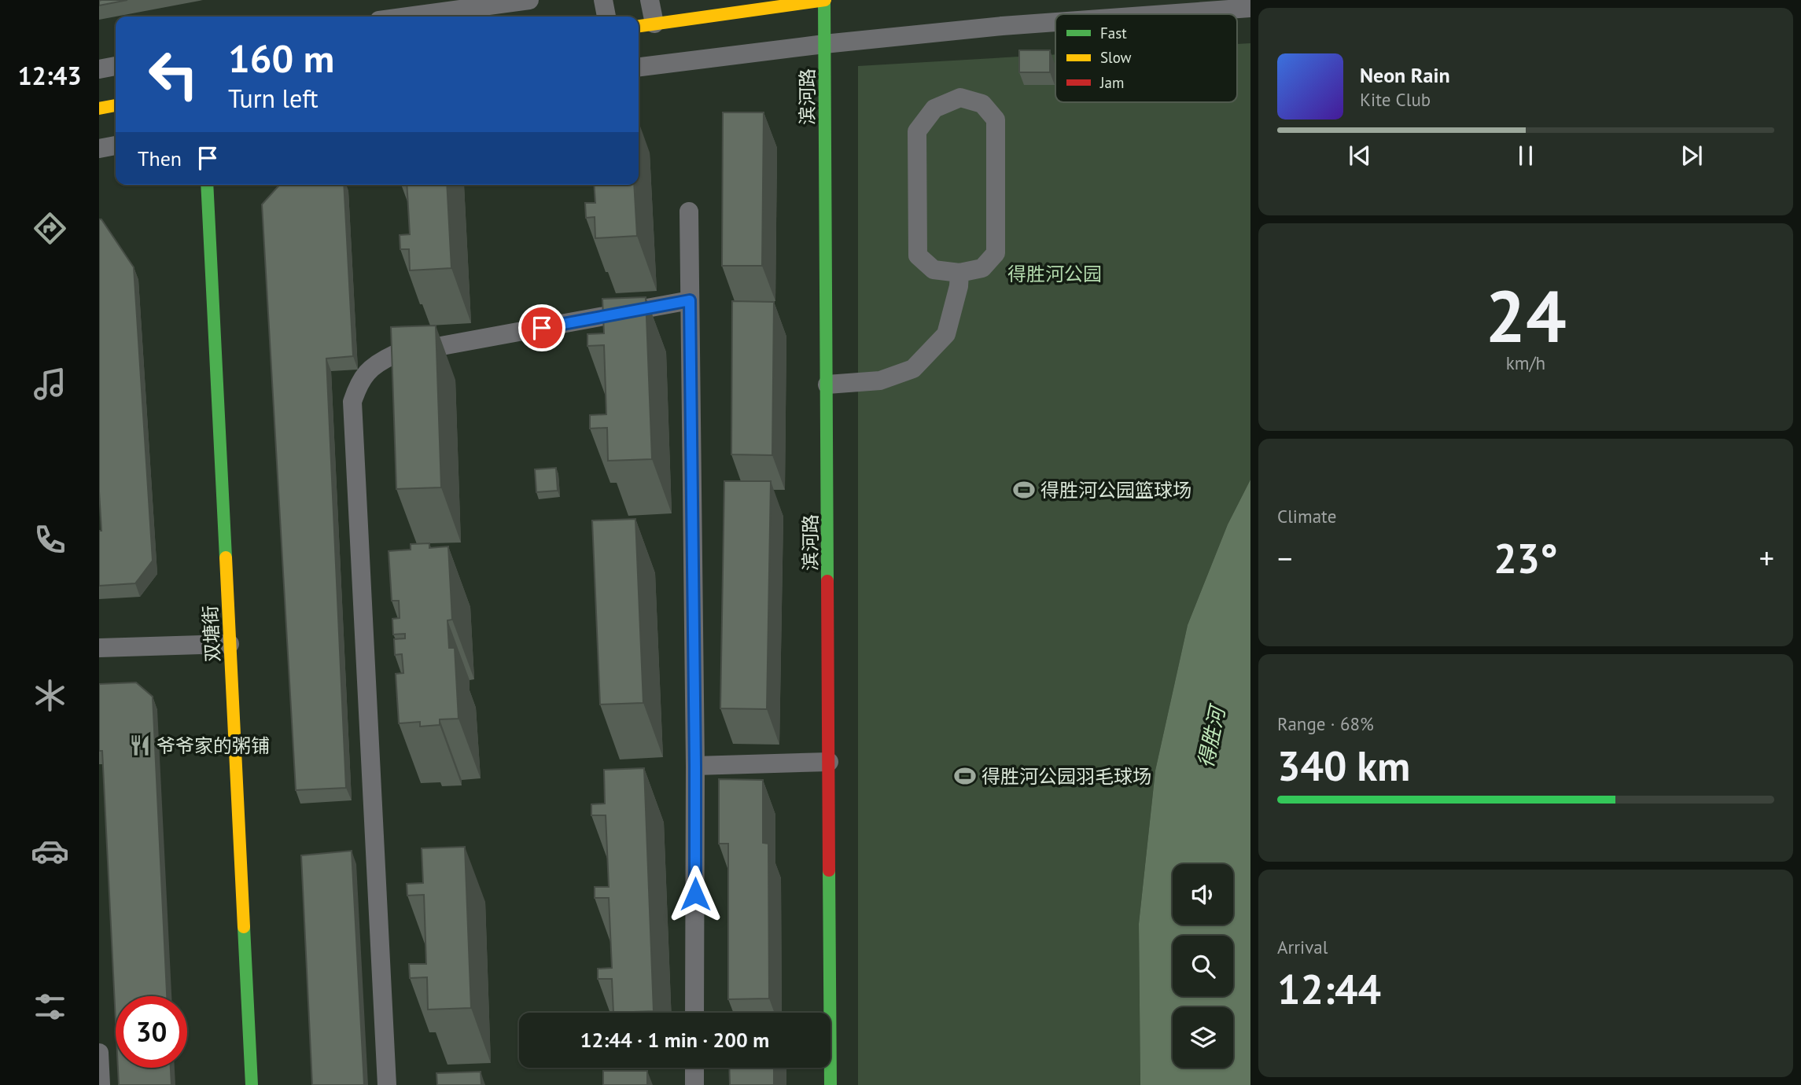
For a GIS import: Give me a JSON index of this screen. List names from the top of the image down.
{
  "streets": {
    "street": ["滨河路", "双塘街"]
  },
  "water": ["得胜河"],
  "parks": ["得胜河公园"],
  "places": {
    "sports": ["得胜河公园篮球场", "得胜河公园羽毛球场"],
    "restaurant": ["爷爷家的粥铺"]
  },
  "legend": ["Fast", "Slow", "Jam"],
  "page": {
    "tabs": "12:43",
    "turn": ["160 m", "Turn left"],
    "song": ["Neon Rain", "Kite Club"],
    "then": "Then",
    "tile": [
      ["24", "km/h"],
      "Climate",
      ["Range · 68%", "340 km"],
      ["Arrival", "12:44"]
    ],
    "heat": ["−", "23°", "+"],
    "limit": "30",
    "trip": "12:44 · 1 min · 200 m"
  }
}
